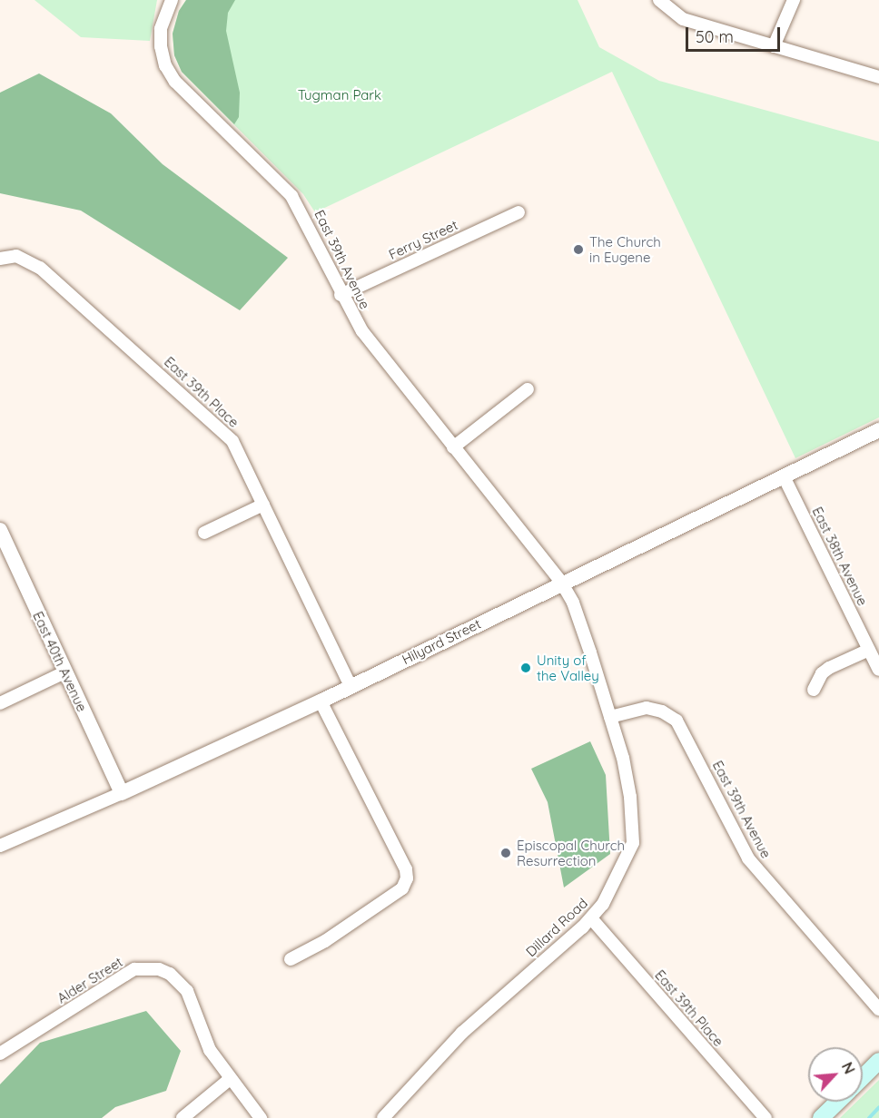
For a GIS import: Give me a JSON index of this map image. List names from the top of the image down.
{
  "streets": {
    "street": [
      "Ferry Street",
      "East 39th Avenue",
      "East 39th Place",
      "East 38th Avenue",
      "Hilyard Street",
      "East 40th Avenue",
      "Dillard Road",
      "Alder Street"
    ]
  },
  "crossings": [
    ["Ferry Street", "East 39th Avenue"],
    ["East 39th Avenue", "Hilyard Street"],
    ["East 39th Avenue", "Dillard Road"],
    ["East 39th Place", "Hilyard Street"],
    ["East 39th Place", "Dillard Road"],
    ["East 38th Avenue", "Hilyard Street"],
    ["Hilyard Street", "East 40th Avenue"],
    ["Hilyard Street", "Dillard Road"]
  ],
  "parks": ["Tugman Park"],
  "places": ["The Church in Eugene", "Unity of the Valley", "Episcopal Church Resurrection"],
  "scale_bar": "50 m",
  "north": "top right"
}
